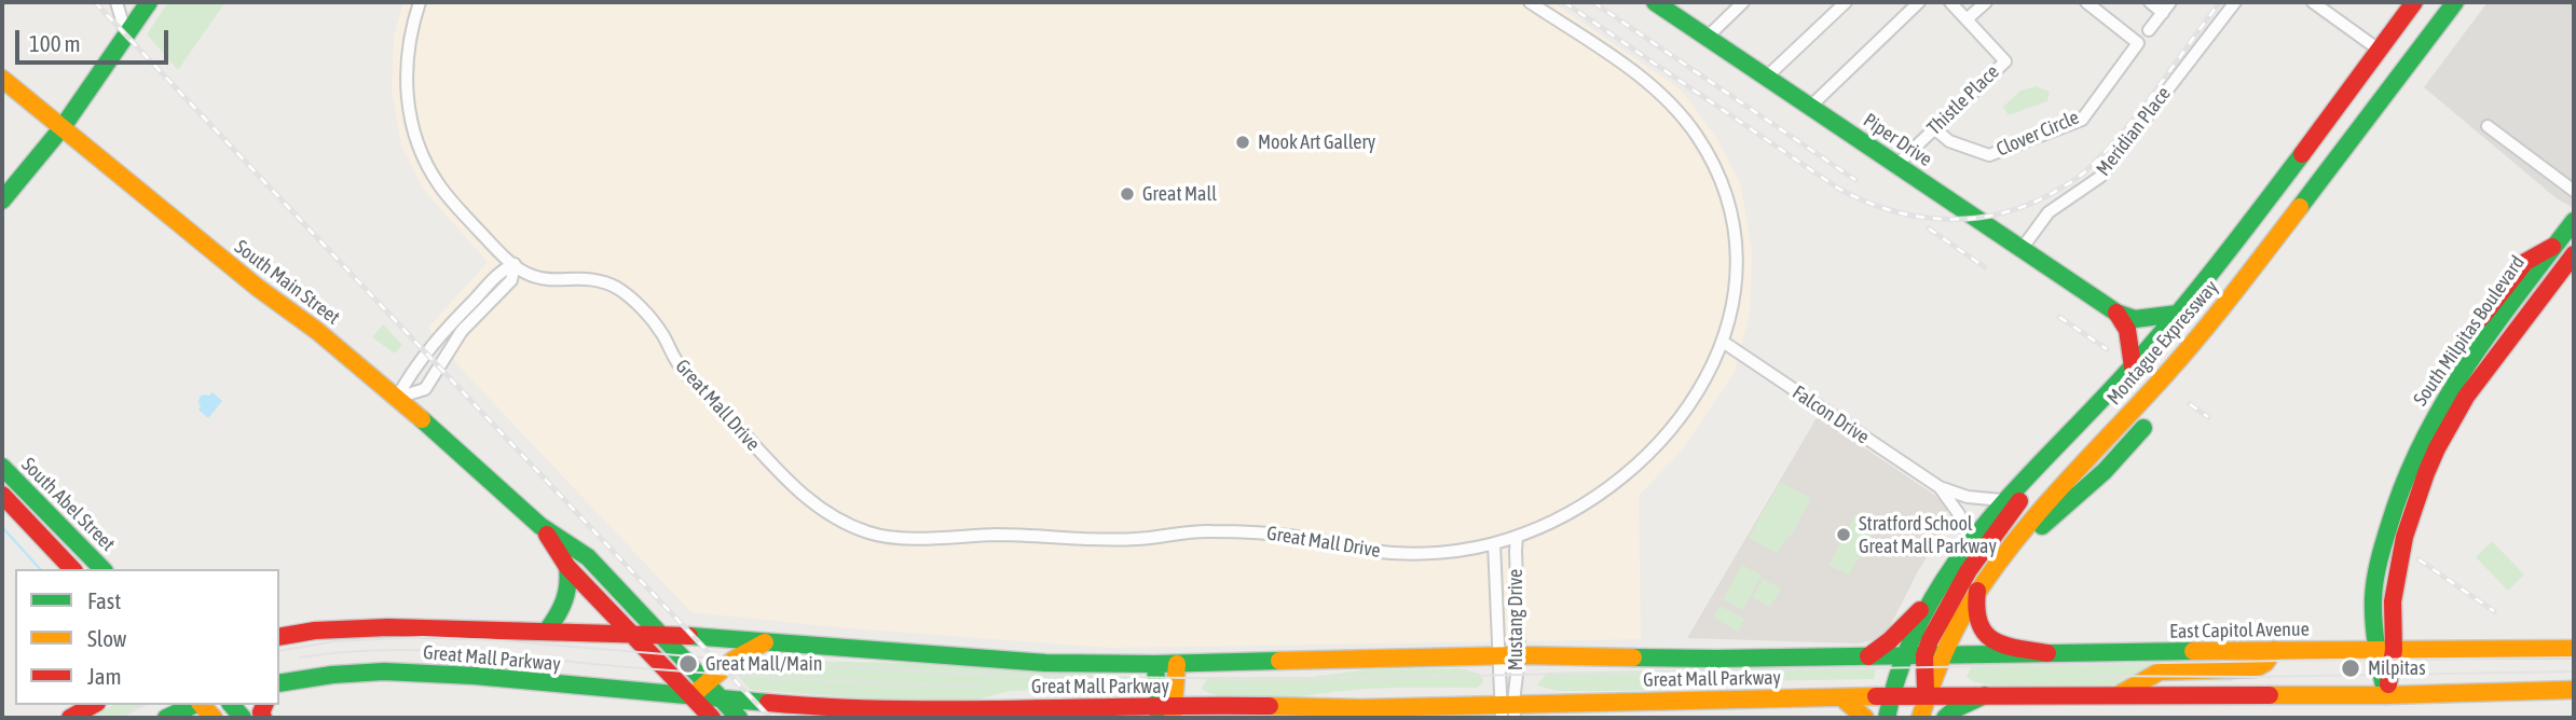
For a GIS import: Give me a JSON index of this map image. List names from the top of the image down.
{
  "streets": {
    "main road": [
      "Piper Drive",
      "South Main Street",
      "South Milpitas Boulevard",
      "Montague Expressway",
      "South Abel Street",
      "East Capitol Avenue",
      "Great Mall Parkway"
    ],
    "street": [
      "Thistle Place",
      "Meridian Place",
      "Clover Circle",
      "Great Mall Drive",
      "Falcon Drive",
      "Mustang Drive"
    ]
  },
  "crossings": [
    ["Thistle Place", "Clover Circle"],
    ["Thistle Place", "Piper Drive"],
    ["Meridian Place", "Piper Drive"],
    ["Piper Drive", "Montague Expressway"],
    ["South Main Street", "Great Mall Parkway"],
    ["South Milpitas Boulevard", "East Capitol Avenue"],
    ["Montague Expressway", "Falcon Drive"],
    ["Montague Expressway", "East Capitol Avenue"],
    ["Montague Expressway", "Great Mall Parkway"],
    ["Great Mall Drive", "Falcon Drive"],
    ["Great Mall Drive", "Mustang Drive"],
    ["Mustang Drive", "Great Mall Parkway"],
    ["East Capitol Avenue", "Great Mall Parkway"]
  ],
  "places": [
    "Mook Art Gallery",
    "Great Mall",
    "Stratford School Great Mall Parkway",
    "Great Mall/Main",
    "Milpitas"
  ],
  "legend": ["Fast", "Slow", "Jam"],
  "scale_bar": "100 m"
}
